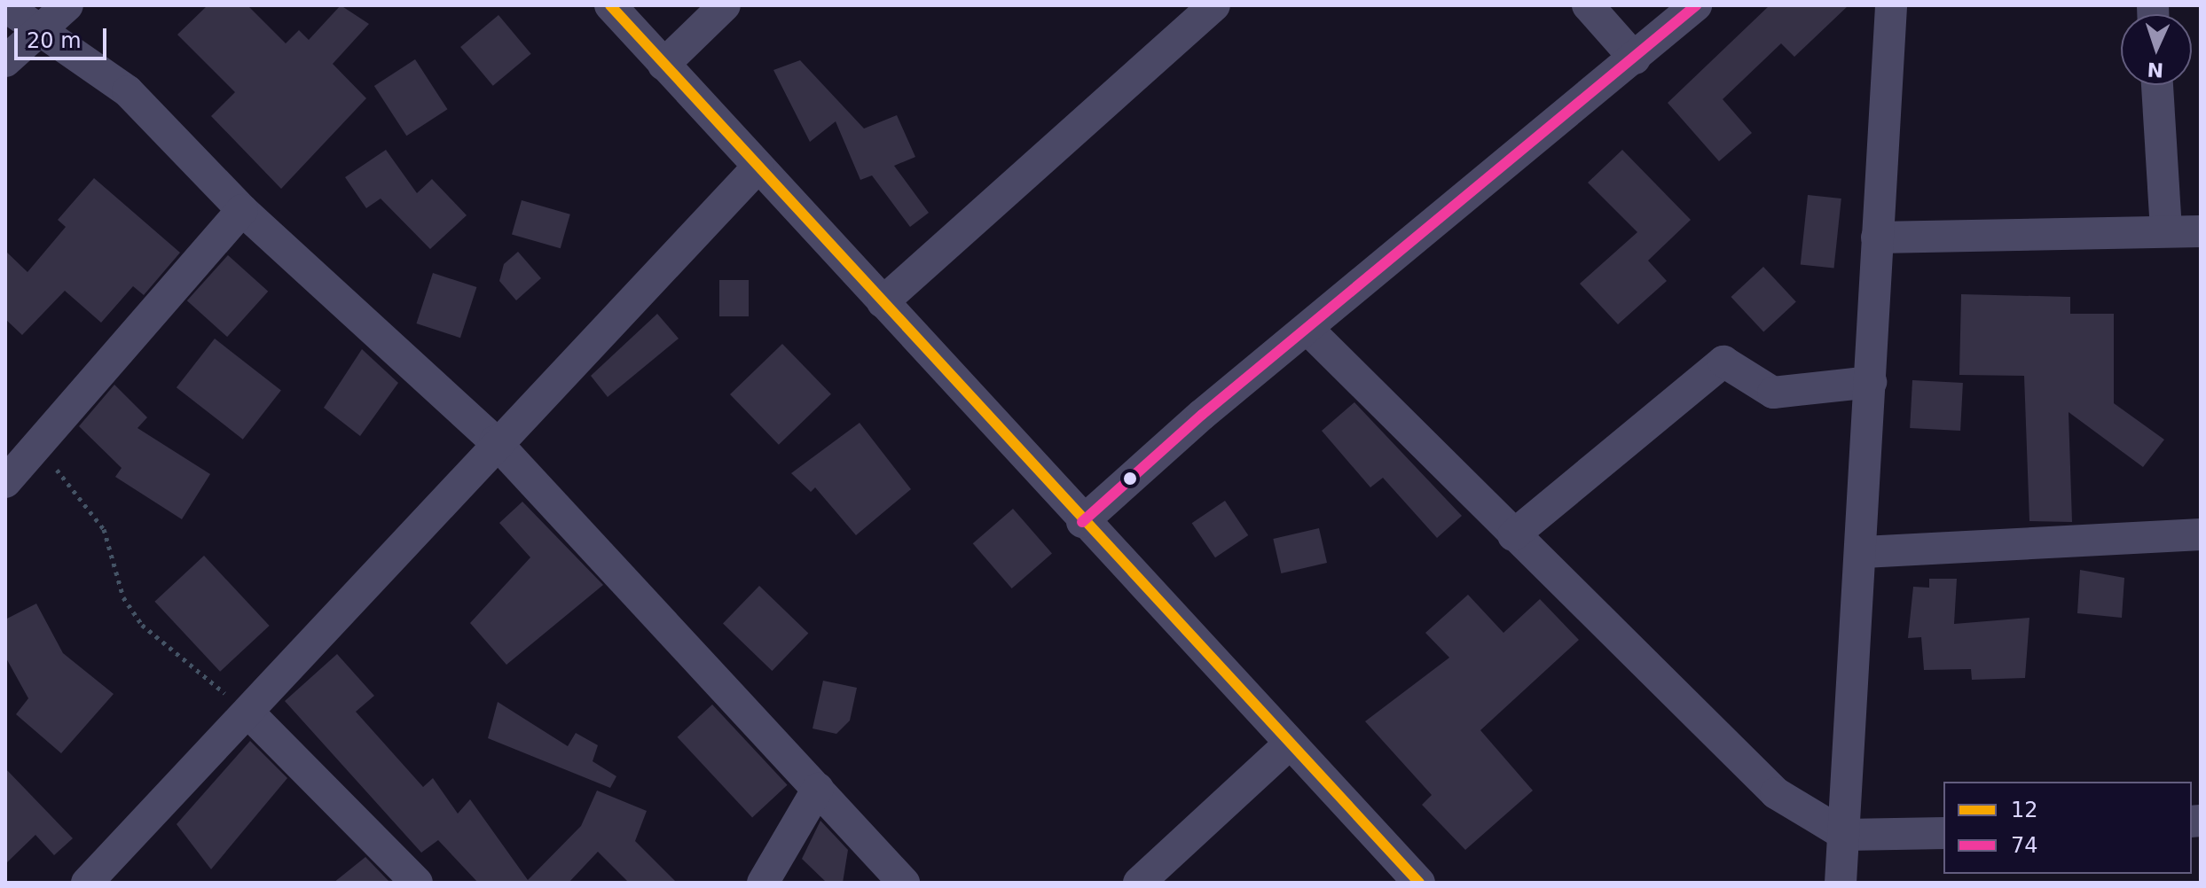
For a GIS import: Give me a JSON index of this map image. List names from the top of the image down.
{
  "lines": ["transit line 12", "transit line 74"],
  "legend": ["12", "74"],
  "scale_bar": "20 m",
  "north": "bottom"
}
